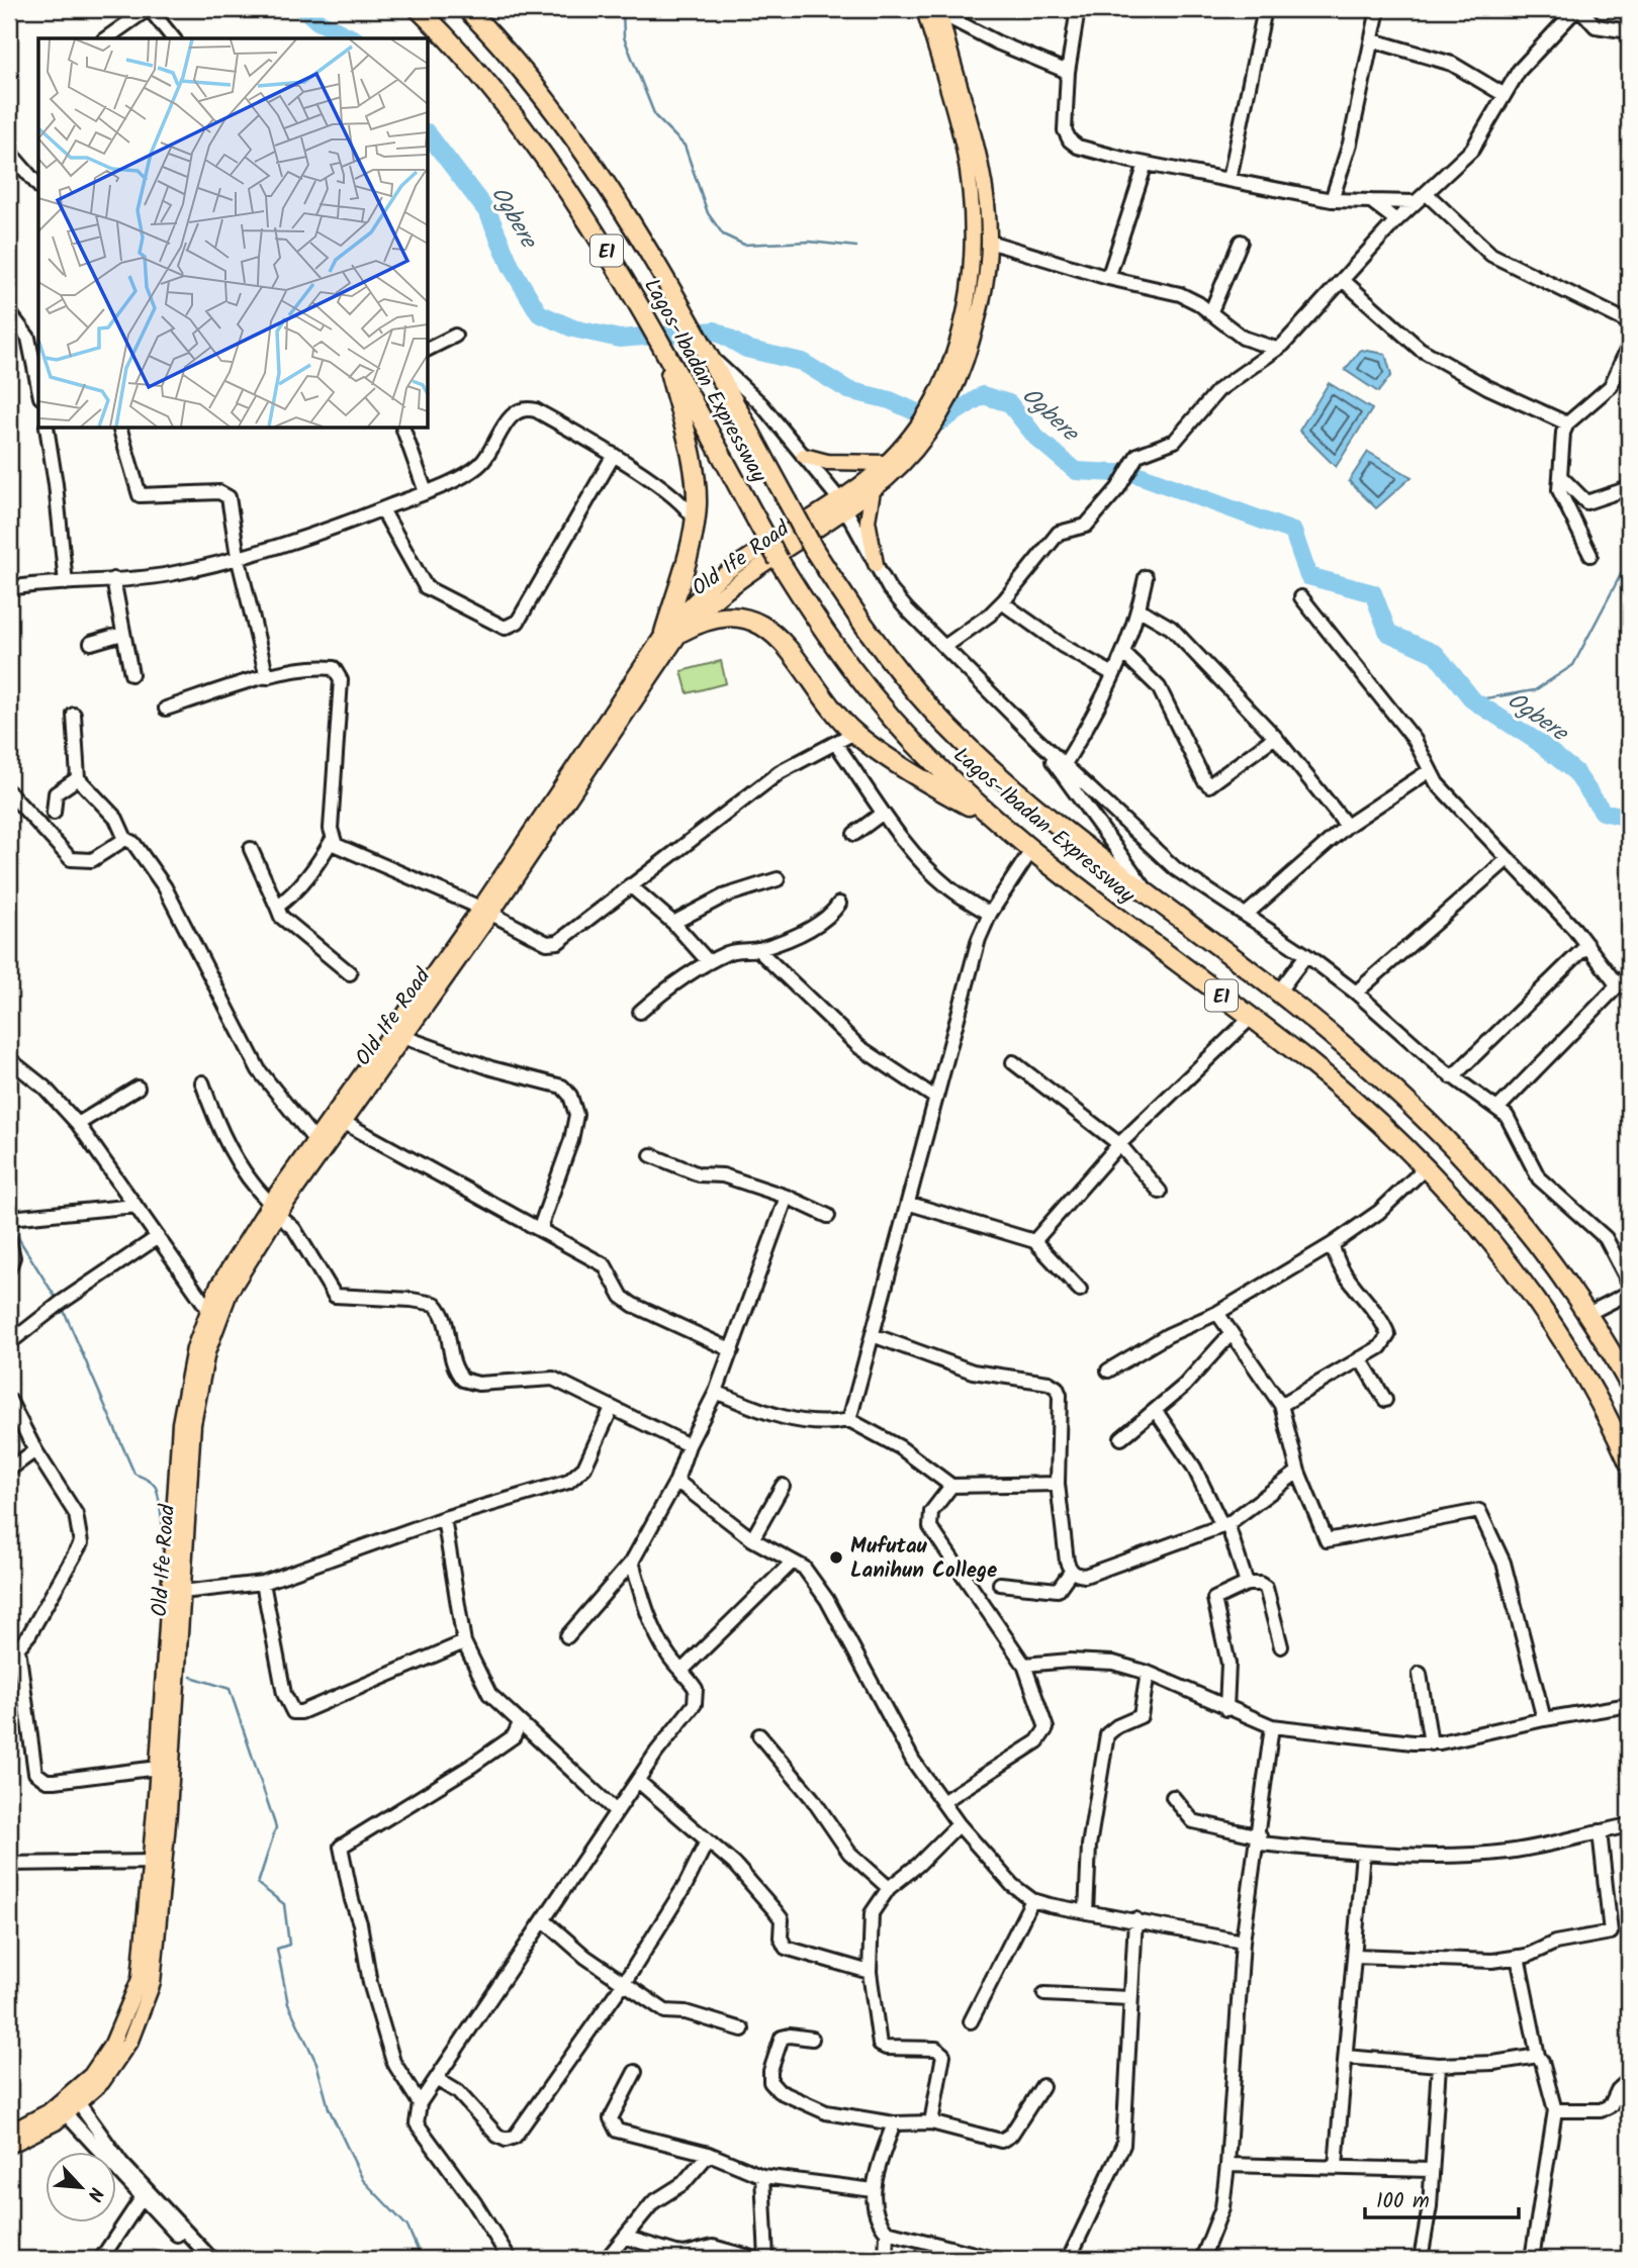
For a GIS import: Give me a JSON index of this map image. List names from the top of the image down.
{
  "streets": {
    "highway": ["E1", "Lagos-Ibadan Expressway"],
    "main road": ["Old Ife Road"]
  },
  "water": ["Ogbere"],
  "places": ["Mufutau Lanihun College"],
  "scale_bar": "100 m",
  "north": "bottom right"
}
